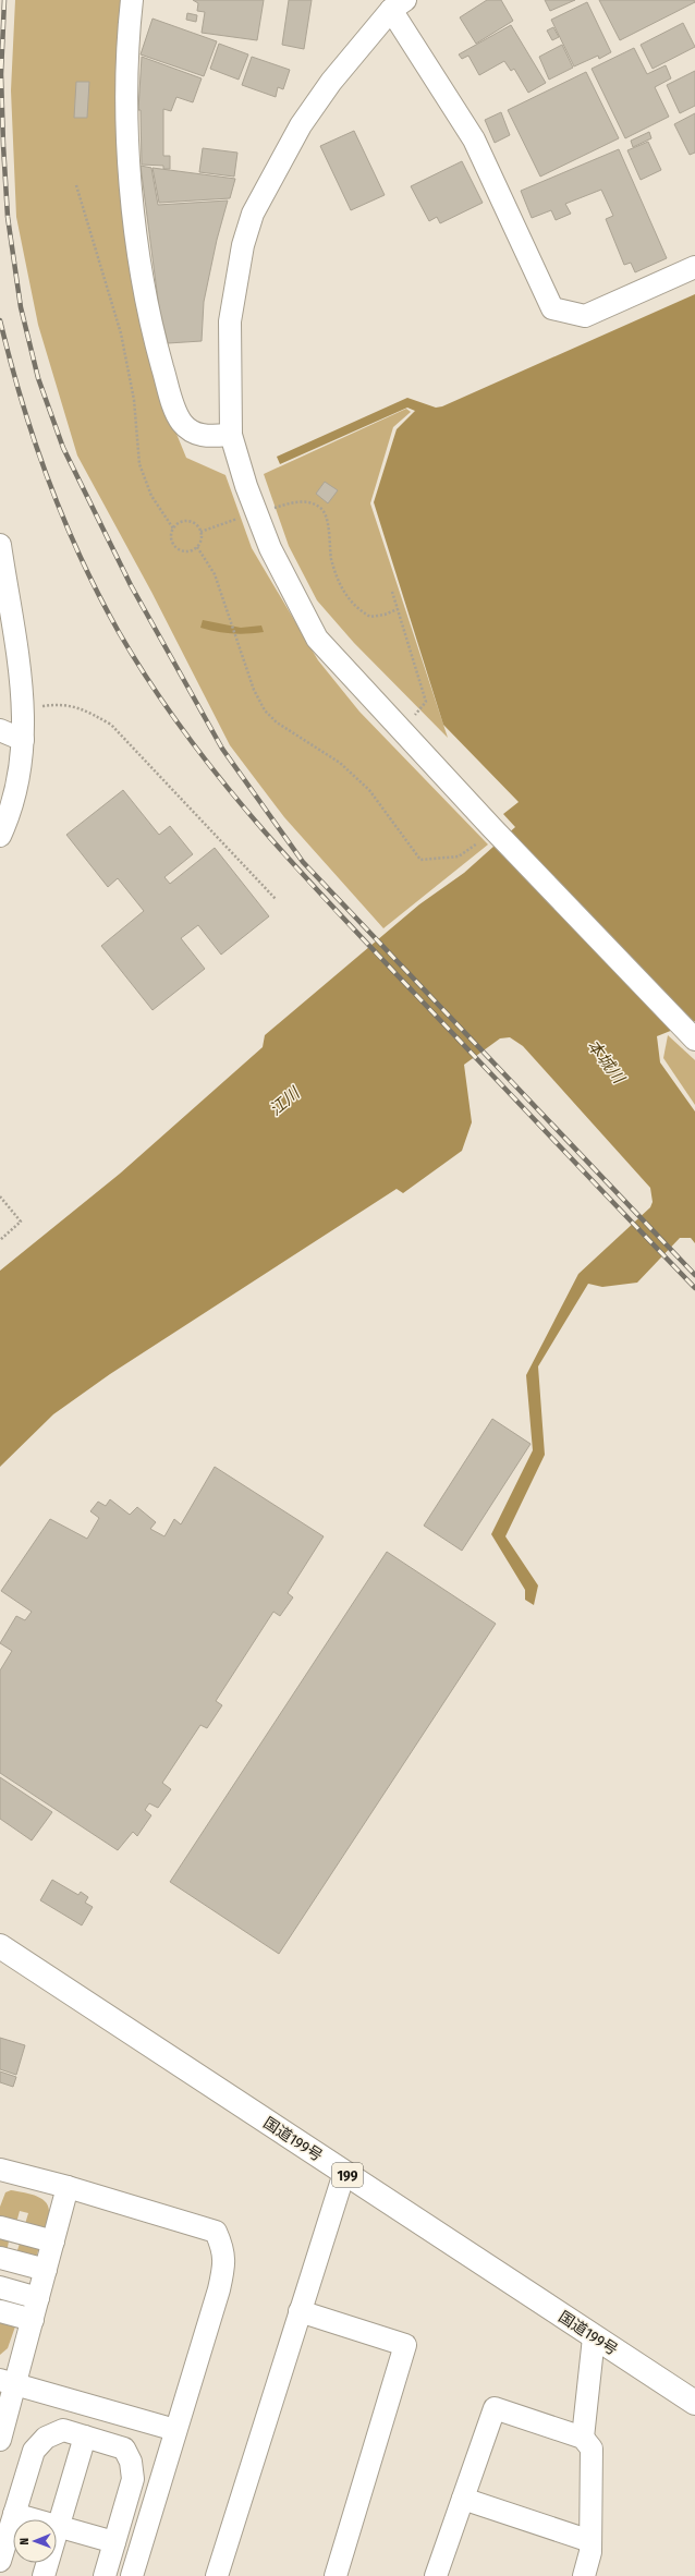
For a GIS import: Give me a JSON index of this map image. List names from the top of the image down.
{
  "streets": {
    "highway": ["国道199号", "199"]
  },
  "water": ["本城川", "江川"],
  "north": "left"
}
